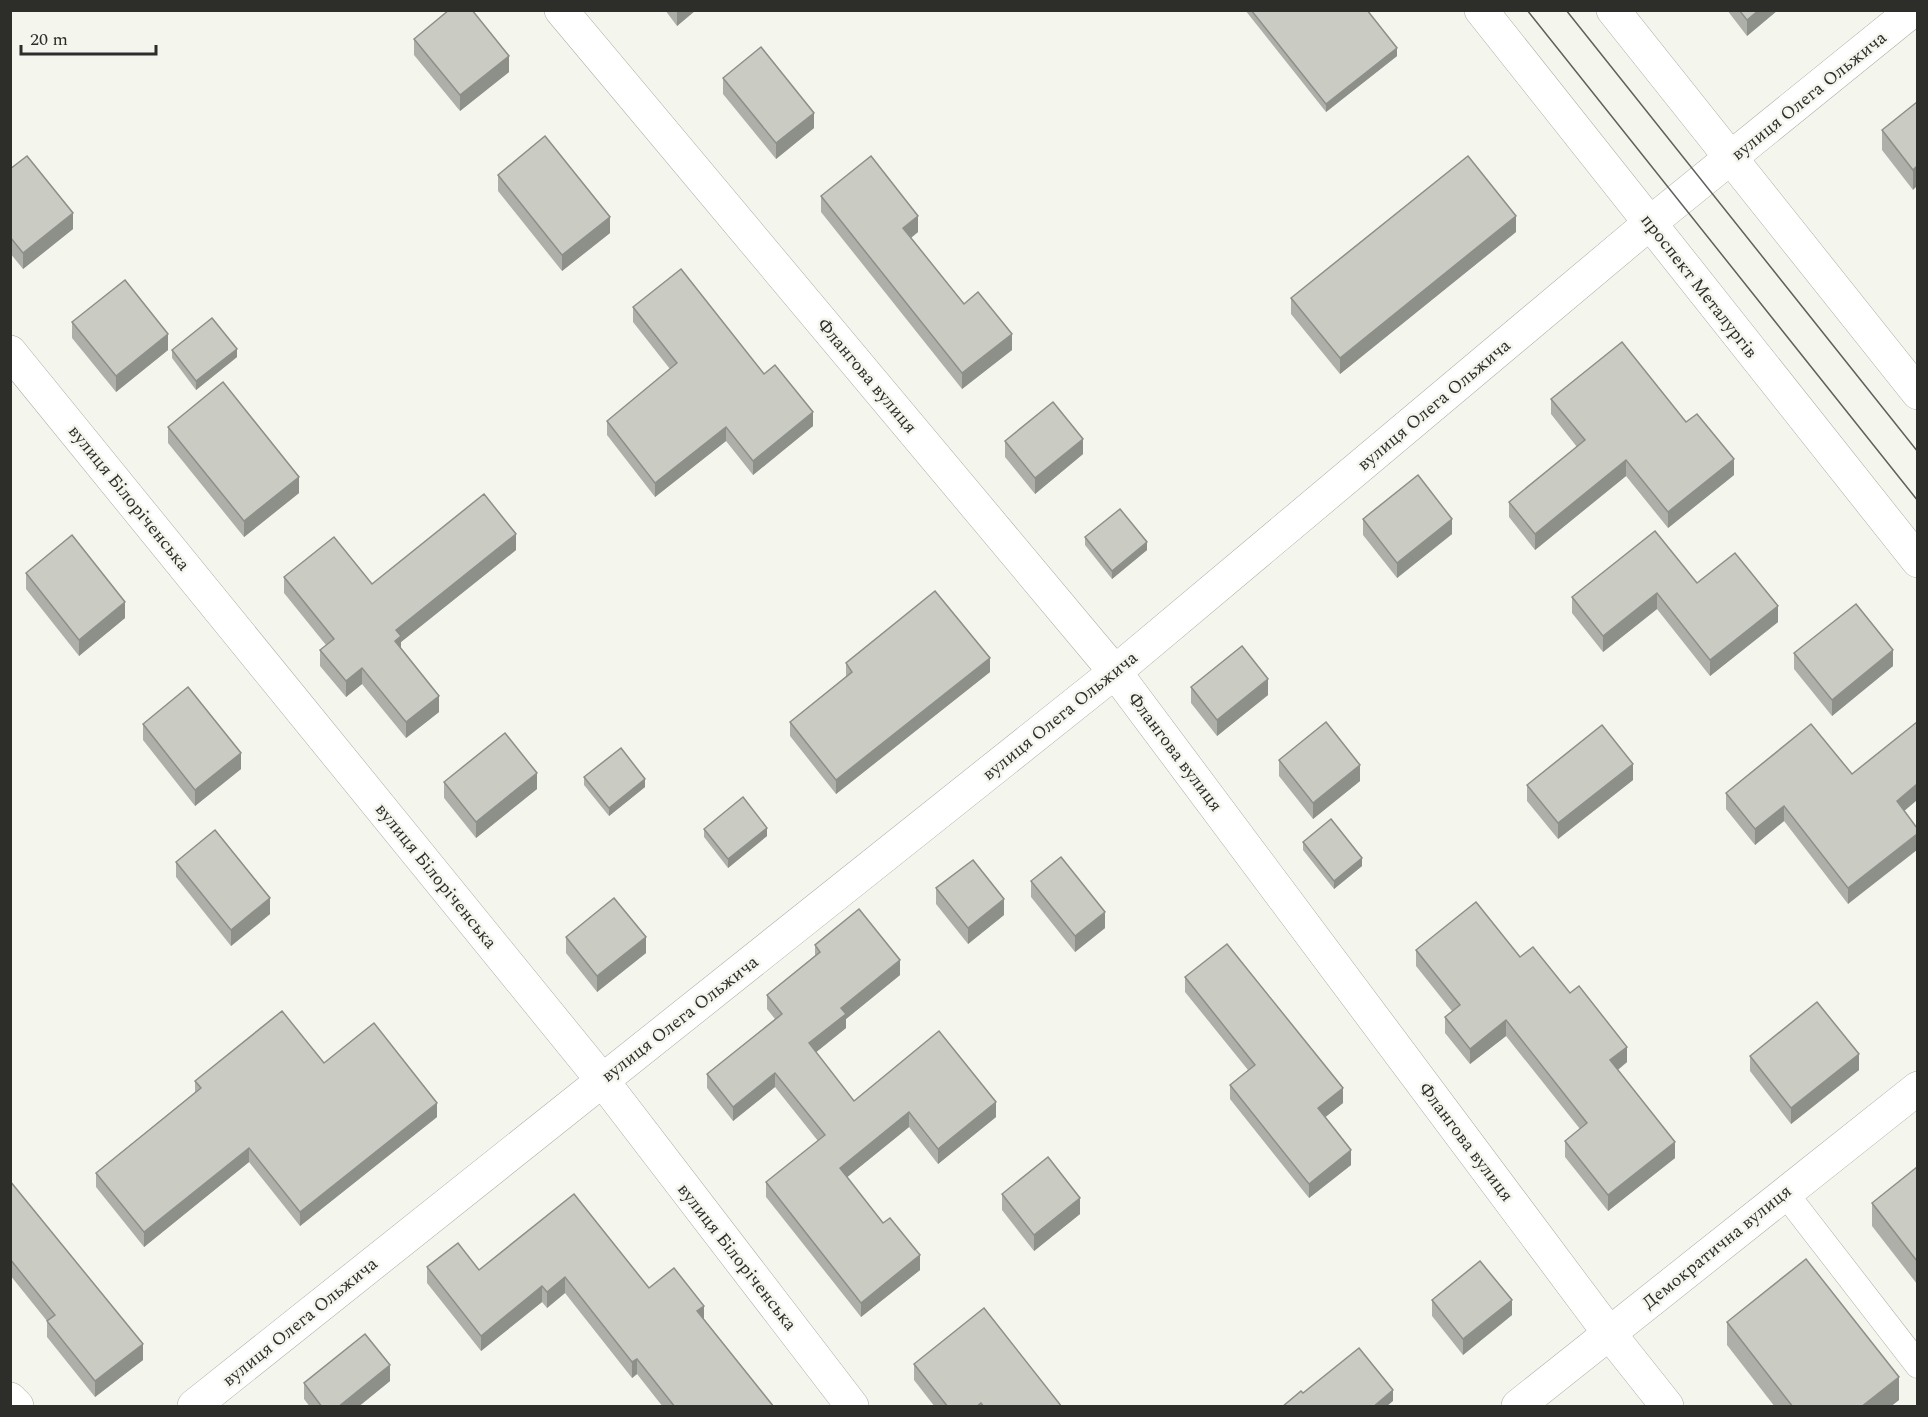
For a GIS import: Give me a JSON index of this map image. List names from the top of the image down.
{
  "streets": {
    "street": [
      "вулиця Олега Ольжича",
      "проспект Металургів",
      "Флангова вулиця",
      "вулиця Білоріченська",
      "Демократична вулиця"
    ]
  },
  "crossings": [
    ["вулиця Олега Ольжича", "проспект Металургів"],
    ["вулиця Олега Ольжича", "Флангова вулиця"],
    ["вулиця Олега Ольжича", "вулиця Білоріченська"],
    ["Флангова вулиця", "Демократична вулиця"]
  ],
  "scale_bar": "20 m"
}
